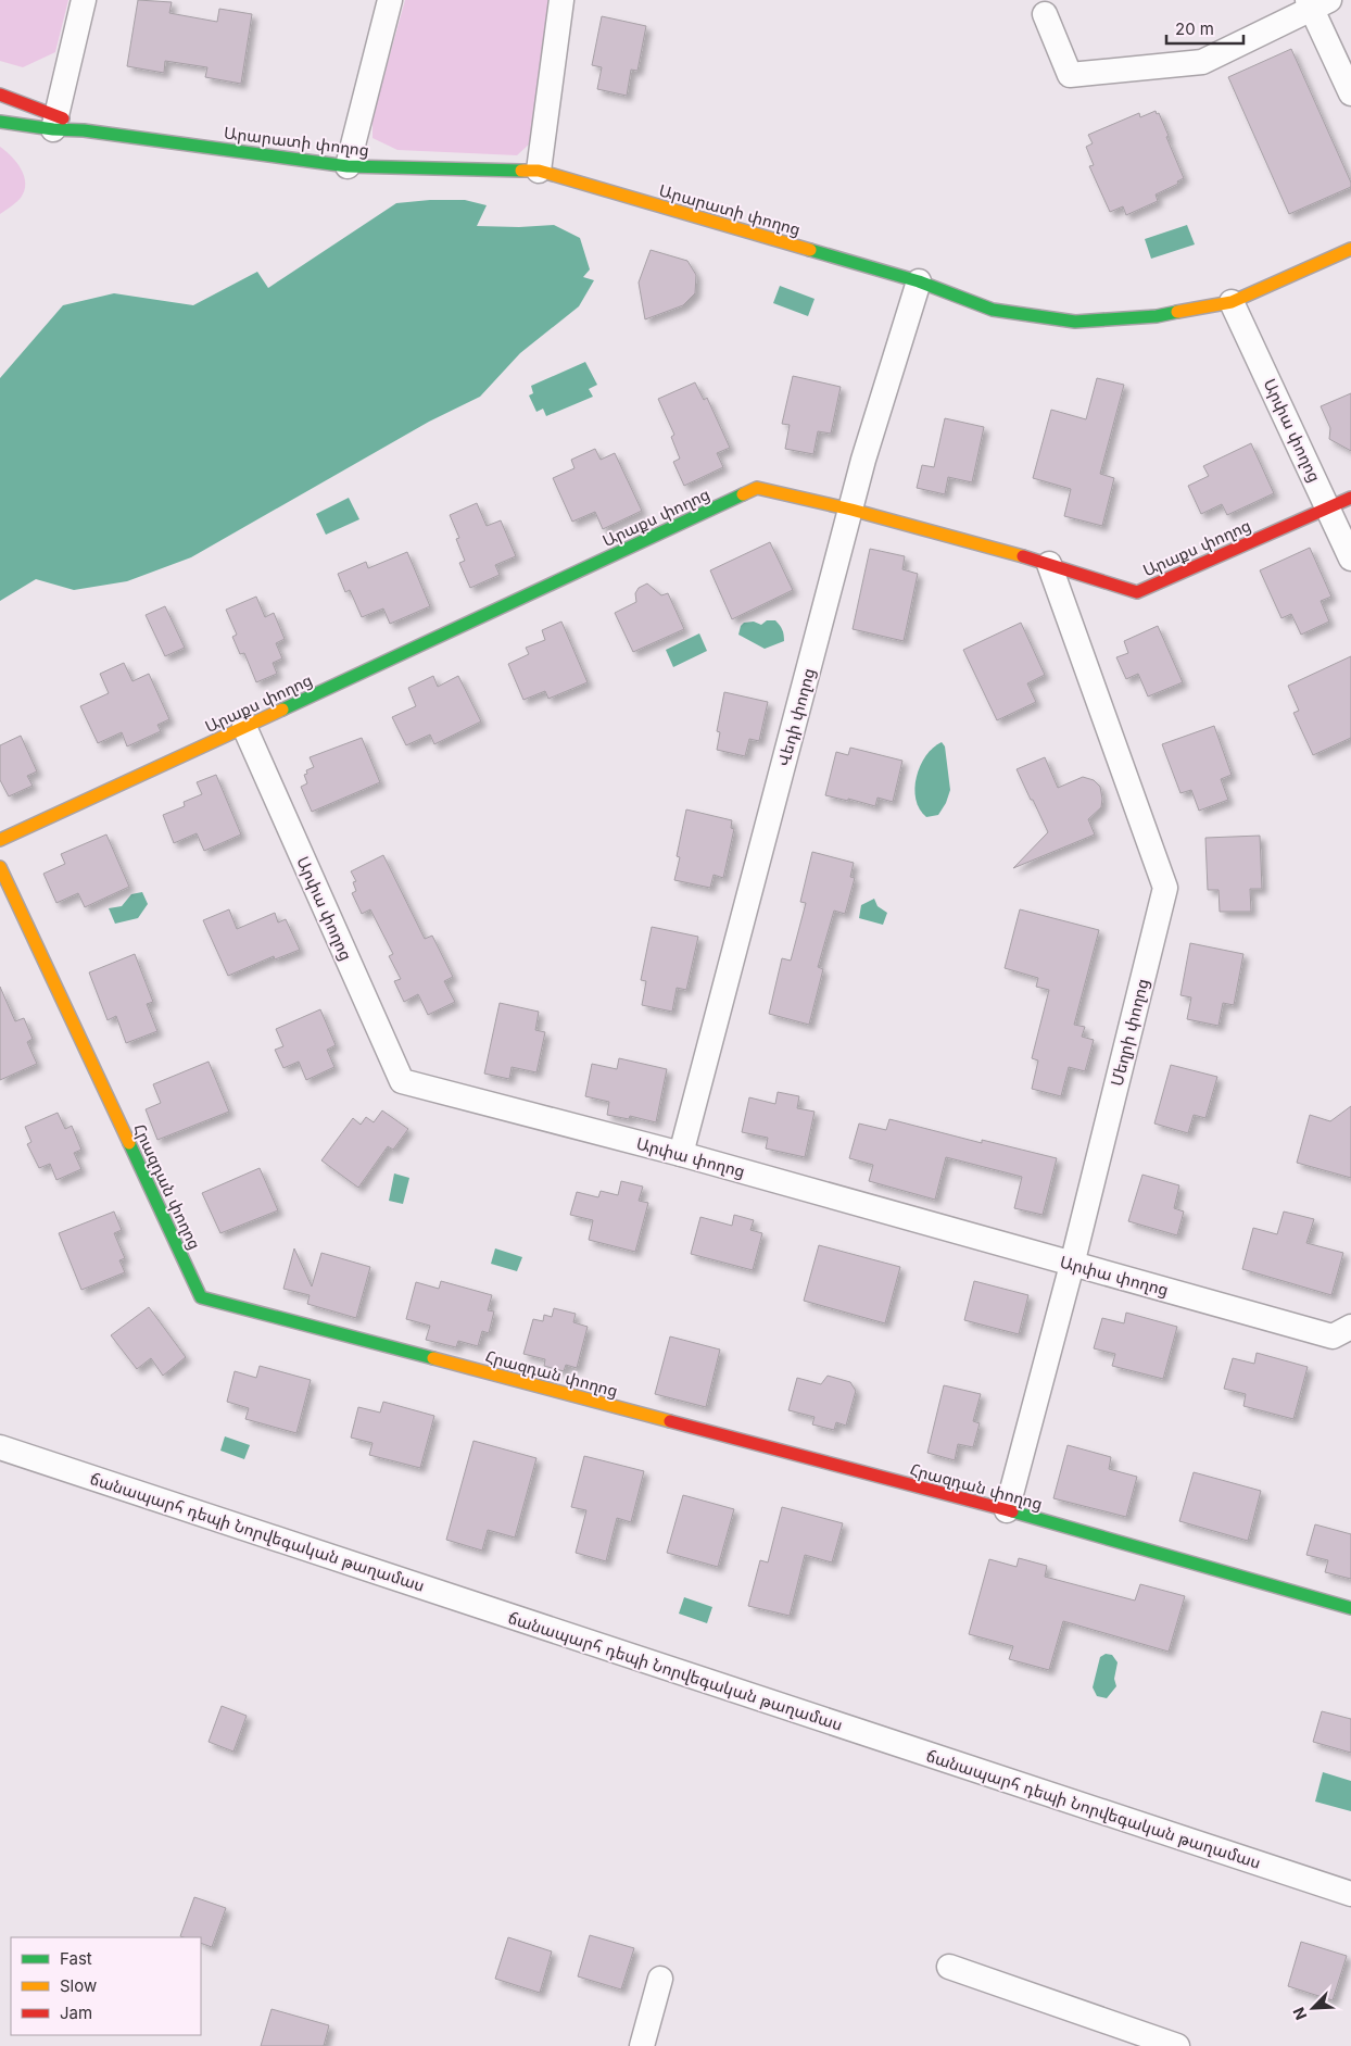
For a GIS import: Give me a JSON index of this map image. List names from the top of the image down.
{
  "streets": {
    "street": [
      "Արարատի փողոց",
      "Արփա փողոց",
      "Արաքս փողոց",
      "Վեդի փողոց",
      "Մեղրի փողոց",
      "Հրազդան փողոց",
      "ճանապարհ դեպի Նորվեգական թաղամաս"
    ]
  },
  "crossings": [
    ["Արարատի փողոց", "Արփա փողոց"],
    ["Արարատի փողոց", "Վեդի փողոց"],
    ["Արփա փողոց", "Արաքս փողոց"],
    ["Արփա փողոց", "Վեդի փողոց"],
    ["Արփա փողոց", "Մեղրի փողոց"],
    ["Արաքս փողոց", "Վեդի փողոց"],
    ["Արաքս փողոց", "Մեղրի փողոց"],
    ["Մեղրի փողոց", "Հրազդան փողոց"]
  ],
  "legend": ["Fast", "Slow", "Jam"],
  "scale_bar": "20 m",
  "north": "bottom left"
}
